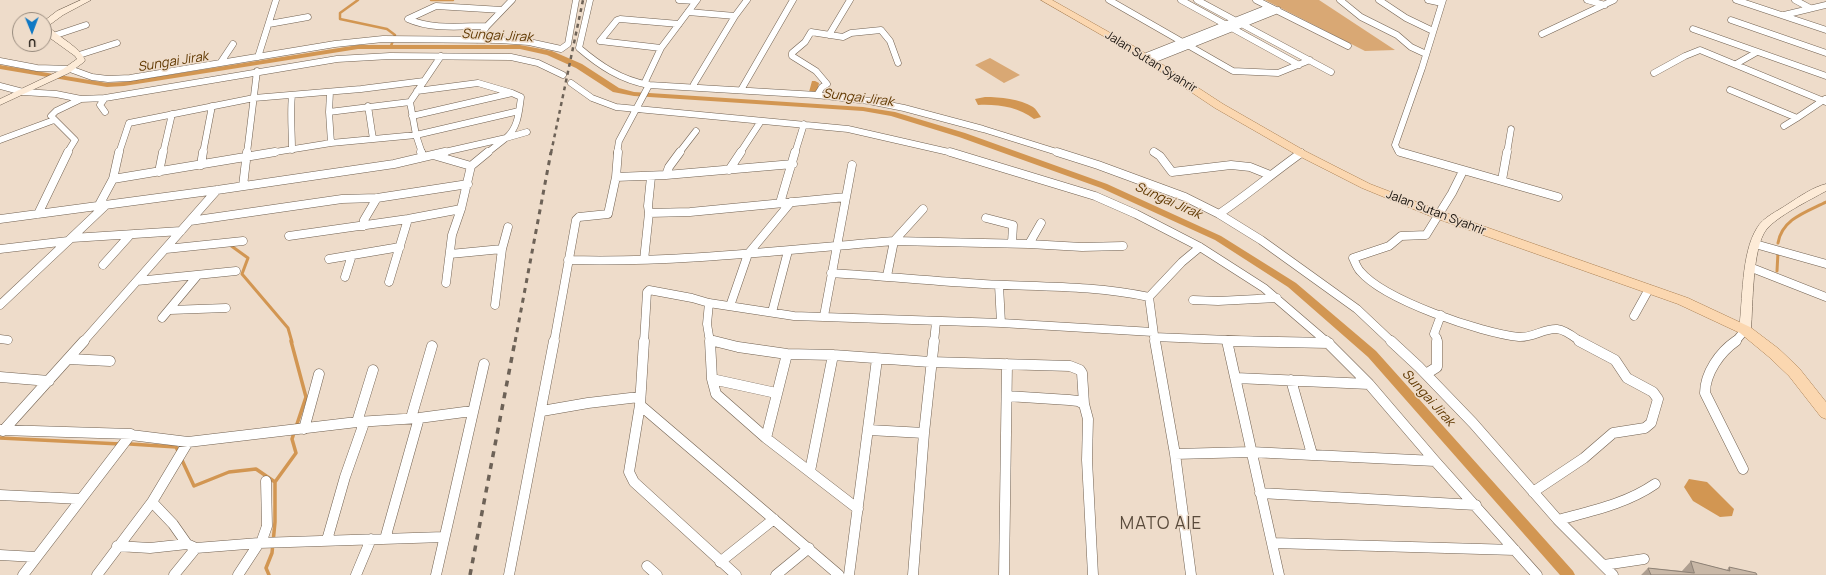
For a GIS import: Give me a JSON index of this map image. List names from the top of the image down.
{
  "streets": {
    "main road": ["Jalan Sutan Syahrir"]
  },
  "districts": ["MATO AIE"],
  "water": ["Sungai Jirak"],
  "north": "bottom"
}
